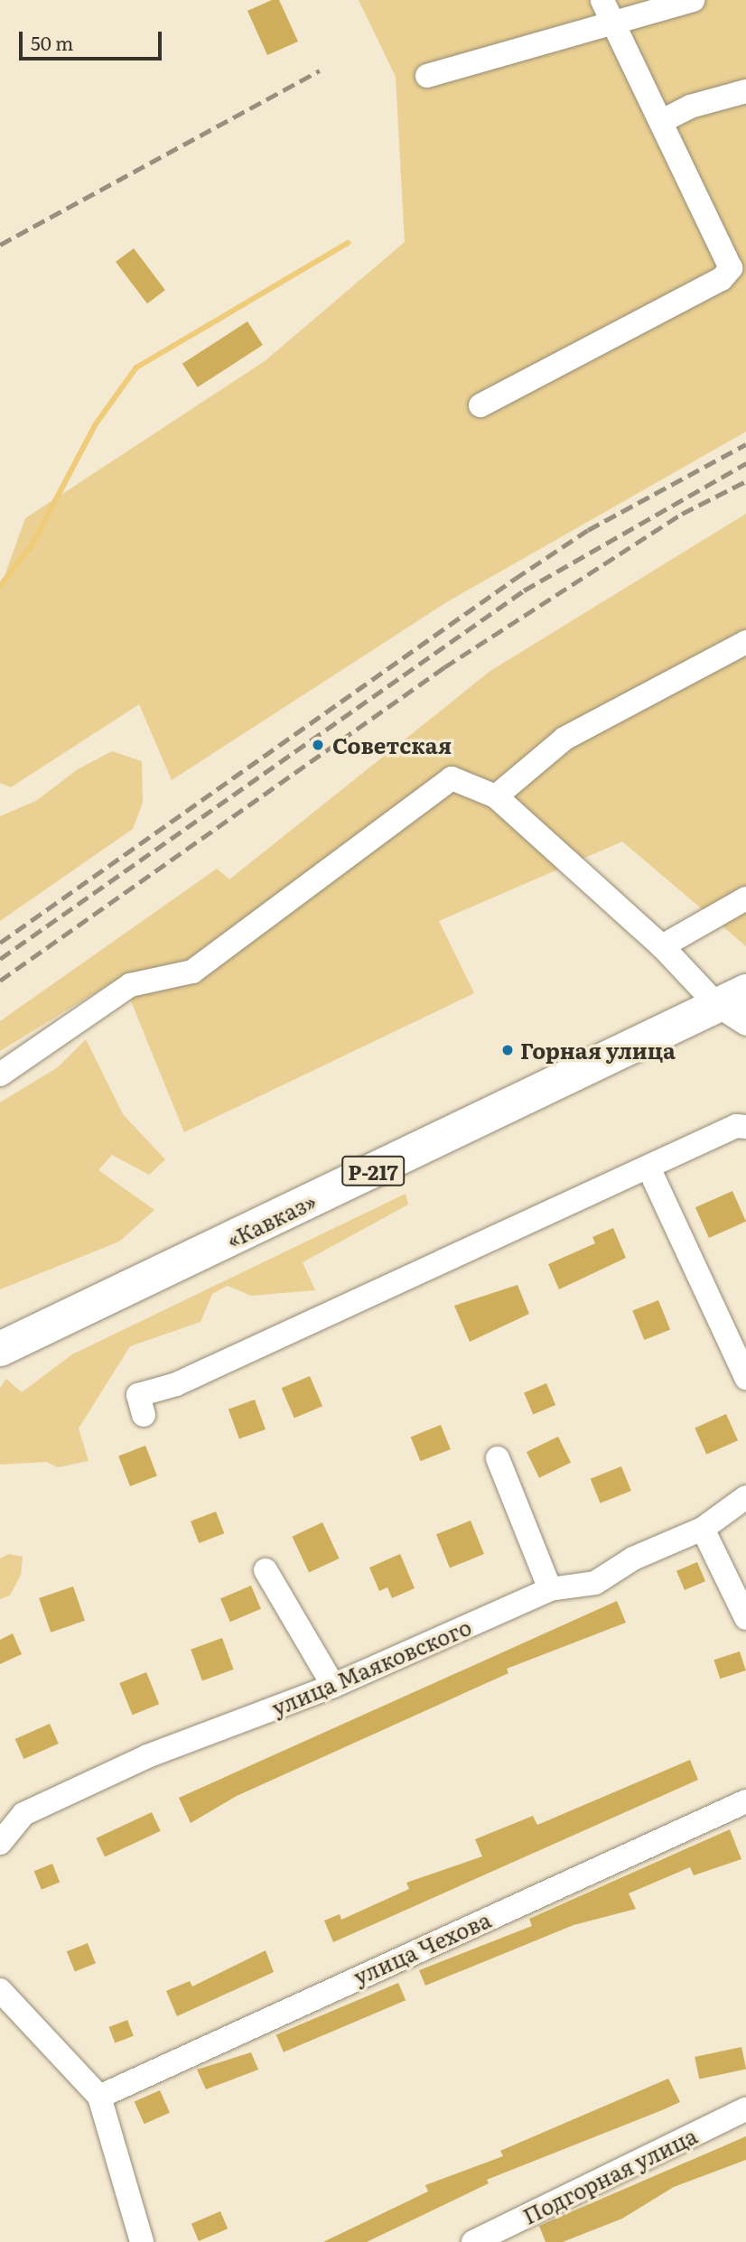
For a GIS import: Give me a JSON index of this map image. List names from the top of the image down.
{
  "streets": {
    "highway": ["Р-217", "«Кавказ»"],
    "street": ["улица Маяковского", "улица Чехова", "Подгорная улица"]
  },
  "places": ["Советская", "Горная улица"],
  "scale_bar": "50 m"
}
